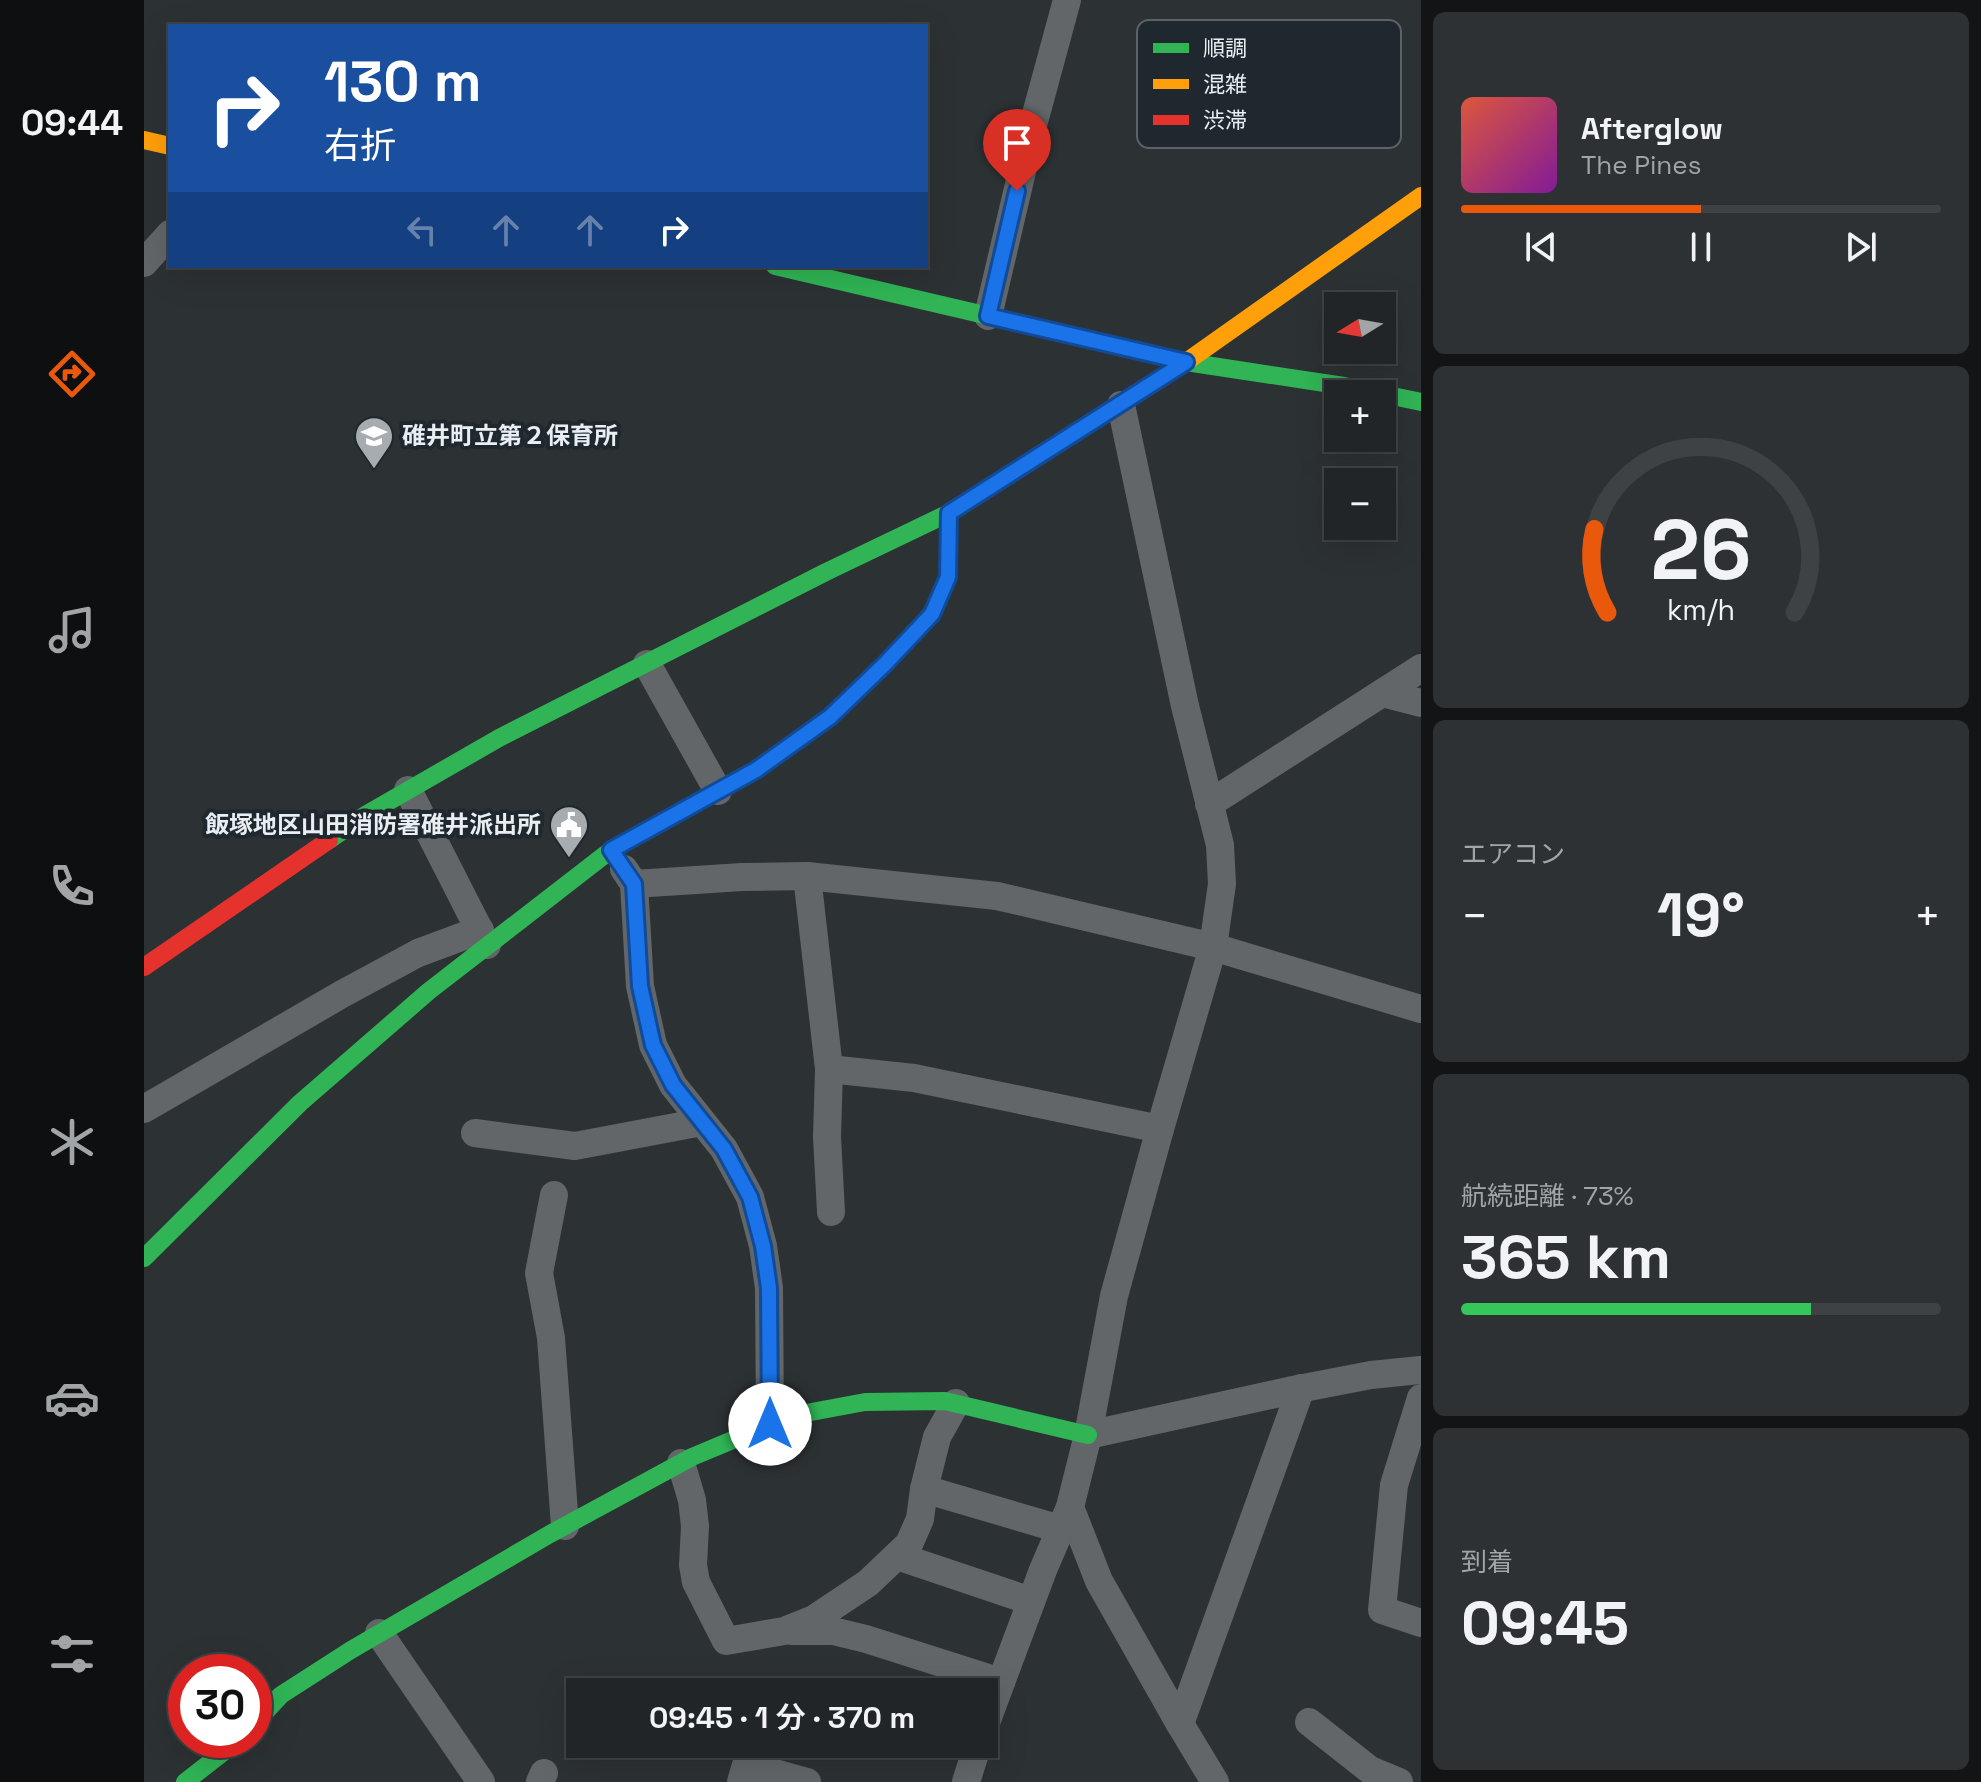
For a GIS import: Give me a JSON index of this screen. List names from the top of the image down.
{
  "places": {
    "school or university": ["碓井町立第２保育所"],
    "public building": ["飯塚地区山田消防署碓井派出所"]
  },
  "legend": ["順調", "混雑", "渋滞"],
  "north": "left",
  "page": {
    "tabs": "09:44",
    "turn": ["130 m", "右折"],
    "song": ["Afterglow", "The Pines"],
    "map_buttons": ["+", "−"],
    "tile": [
      "エアコン",
      ["航続距離 · 73%", "365 km"],
      ["到着", "09:45"]
    ],
    "heat": ["−", "19°", "+"],
    "limit": "30",
    "trip": "09:45 · 1 分 · 370 m",
    "gauge": ["26", "km/h"]
  }
}
